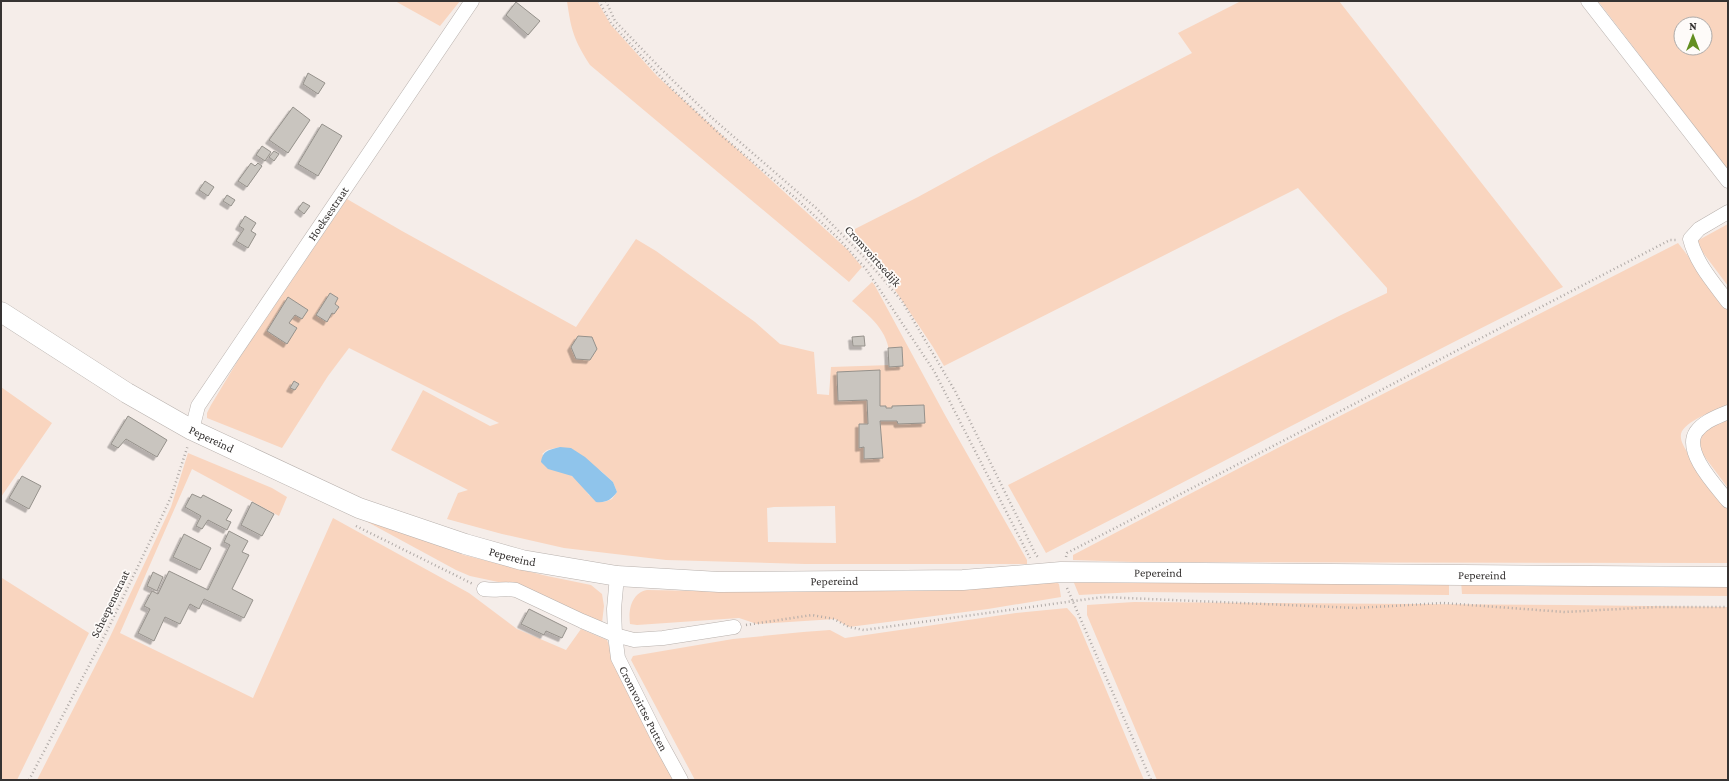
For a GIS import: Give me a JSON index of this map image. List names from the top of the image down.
{
  "streets": {
    "main road": ["Pepereind"],
    "street": ["Hoeksestraat", "Cromvoirtse Putten"],
    "path": ["Cromvoirtsedijk", "Scheepenstraat"]
  },
  "crossings": [
    ["Hoeksestraat", "Pepereind"],
    ["Hoeksestraat", "Scheepenstraat"],
    ["Cromvoirtsedijk", "Pepereind"],
    ["Pepereind", "Scheepenstraat"],
    ["Pepereind", "Cromvoirtse Putten"]
  ],
  "north": "top"
}
